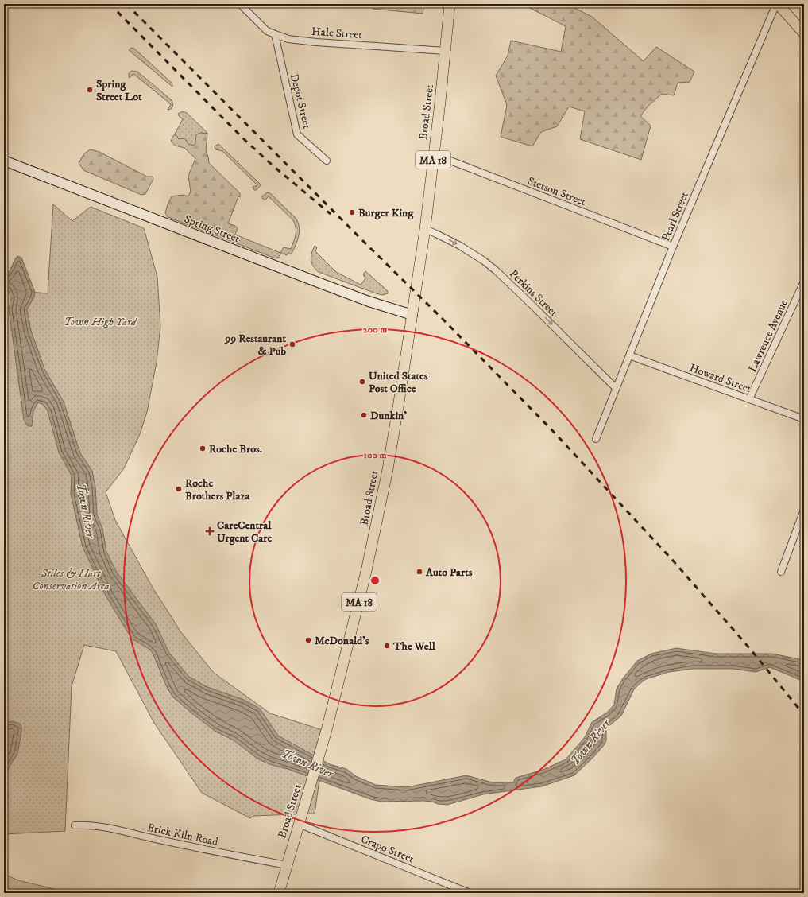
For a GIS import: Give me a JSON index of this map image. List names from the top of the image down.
{
  "streets": {
    "main road": ["Broad Street", "MA 18"],
    "street": [
      "Hale Street",
      "Depot Street",
      "Stetson Street",
      "Pearl Street",
      "Spring Street",
      "Perkins Street",
      "Lawrence Avenue",
      "Howard Street",
      "Brick Kiln Road",
      "Crapo Street"
    ]
  },
  "crossings": [
    ["Hale Street", "Depot Street"],
    ["Hale Street", "Broad Street"],
    ["Broad Street", "Stetson Street"],
    ["Broad Street", "Spring Street"],
    ["Broad Street", "Perkins Street"],
    ["Broad Street", "Brick Kiln Road"],
    ["Broad Street", "Crapo Street"],
    ["Stetson Street", "Pearl Street"],
    ["Pearl Street", "Perkins Street"],
    ["Pearl Street", "Howard Street"],
    ["Lawrence Avenue", "Howard Street"]
  ],
  "one_way": ["Perkins Street"],
  "water": ["Town River"],
  "parks": ["Town High Yard", "Stiles & Hart Conservation Area"],
  "places": {
    "other": [
      "Spring Street Lot",
      "Burger King",
      "99 Restaurant & Pub",
      "United States Post Office",
      "Dunkin'",
      "Roche Bros.",
      "Roche Brothers Plaza",
      "Auto Parts",
      "McDonald's",
      "The Well"
    ],
    "health": ["CareCentral Urgent Care"]
  },
  "rings": ["200 m", "100 m"]
}
